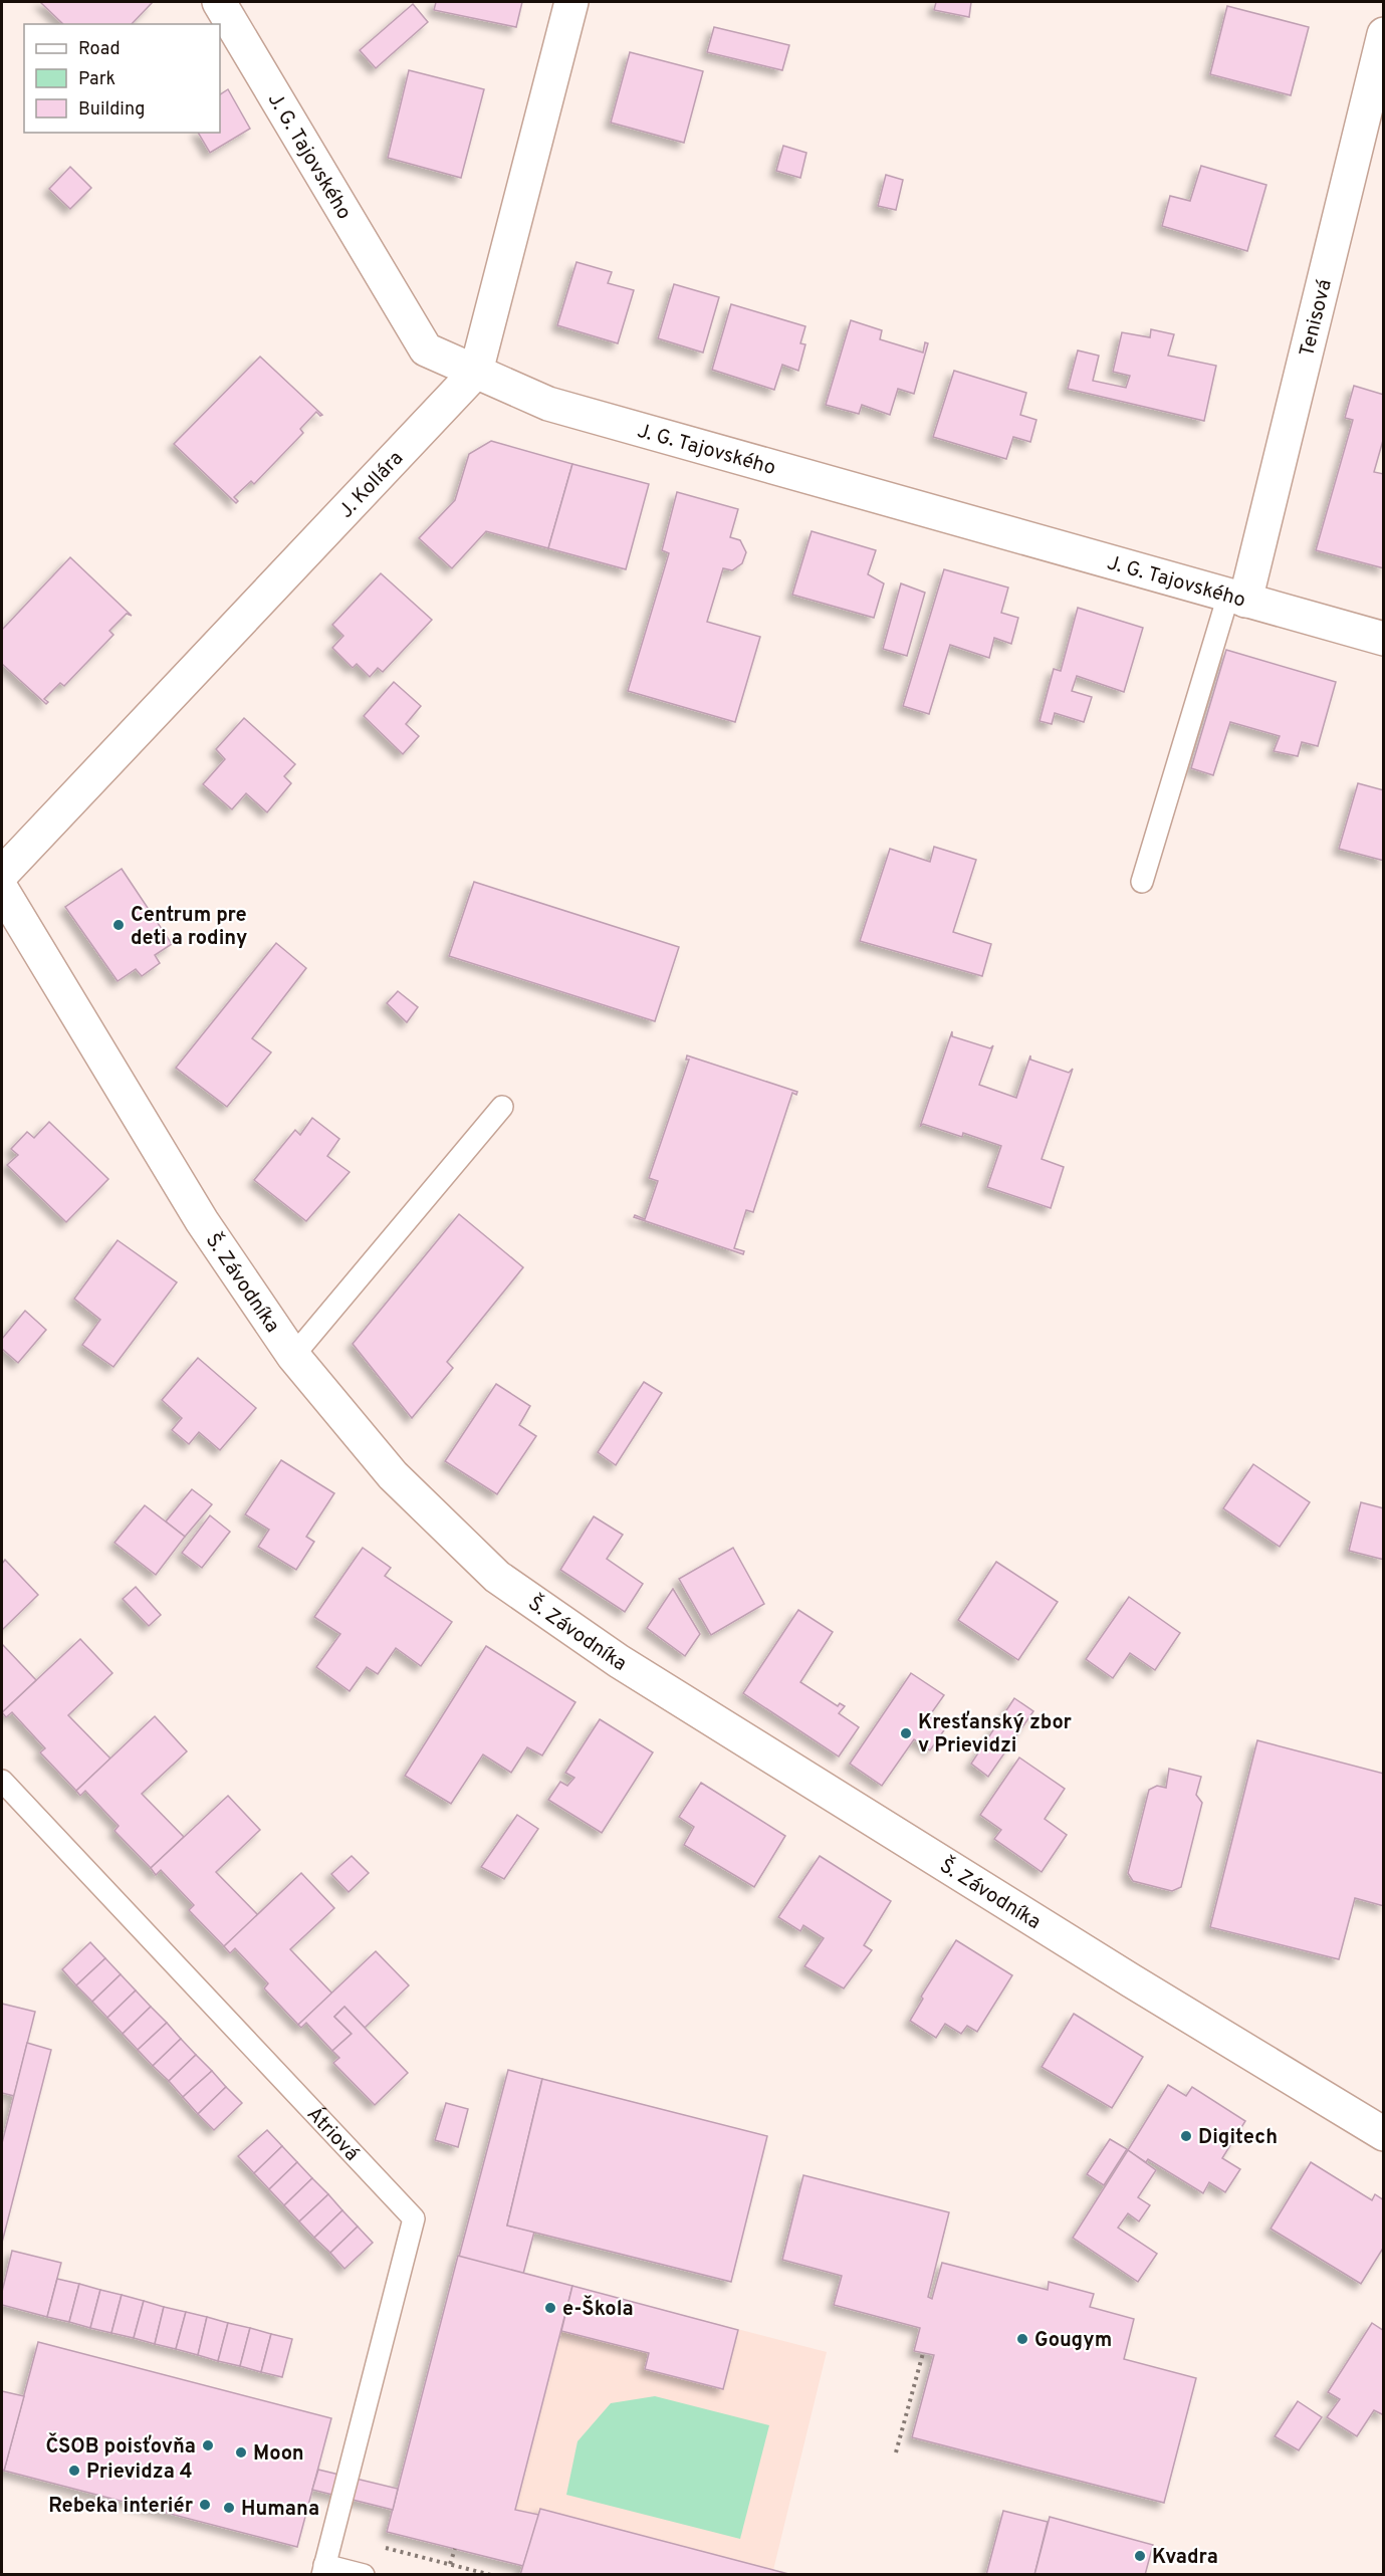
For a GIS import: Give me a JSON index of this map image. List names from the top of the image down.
{
  "streets": {
    "street": [
      "J. G. Tajovského",
      "Tenisová",
      "J. Kollára",
      "Š. Závodníka"
    ],
    "lane": ["Átriová"]
  },
  "crossings": [
    ["J. G. Tajovského", "Tenisová"],
    ["J. G. Tajovského", "J. Kollára"]
  ],
  "places": [
    "Centrum pre deti a rodiny",
    "Kresťanský zbor v Prievidzi",
    "Digitech",
    "e-Škola",
    "Gougym",
    "ČSOB poisťovňa",
    "Moon",
    "Prievidza 4",
    "Rebeka interiér",
    "Humana",
    "Kvadra"
  ],
  "legend": ["Road", "Park", "Building"]
}
